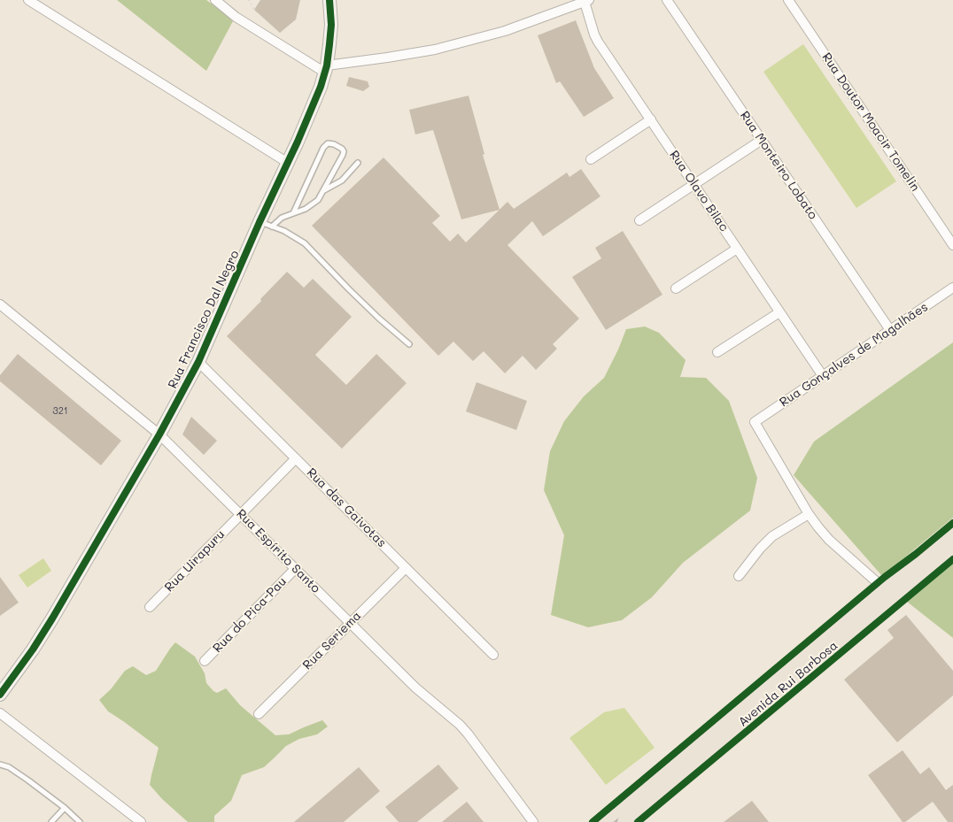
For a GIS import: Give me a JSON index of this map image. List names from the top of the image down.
{
  "streets": {
    "main road": ["Avenida Rui Barbosa"],
    "street": [
      "Rua Doutor Moacir Tomelin",
      "Rua Monteiro Lobato",
      "Rua Olavo Bilac",
      "Rua Francisco Dal Negro",
      "Rua Gonçalves de Magalhães",
      "Rua das Gaivotas",
      "Rua Espírito Santo",
      "Rua Uirapuru",
      "Rua do Pica-Pau",
      "Rua Seriema"
    ]
  },
  "crossings": [
    ["Rua Monteiro Lobato", "Rua Gonçalves de Magalhães"],
    ["Rua Olavo Bilac", "Rua Gonçalves de Magalhães"],
    ["Rua Francisco Dal Negro", "Rua das Gaivotas"],
    ["Rua Francisco Dal Negro", "Rua Espírito Santo"],
    ["Rua das Gaivotas", "Rua Uirapuru"],
    ["Rua das Gaivotas", "Rua Seriema"],
    ["Rua Espírito Santo", "Rua Uirapuru"],
    ["Rua Espírito Santo", "Rua do Pica-Pau"],
    ["Rua Espírito Santo", "Rua Seriema"]
  ],
  "house_numbers": ["321"]
}
